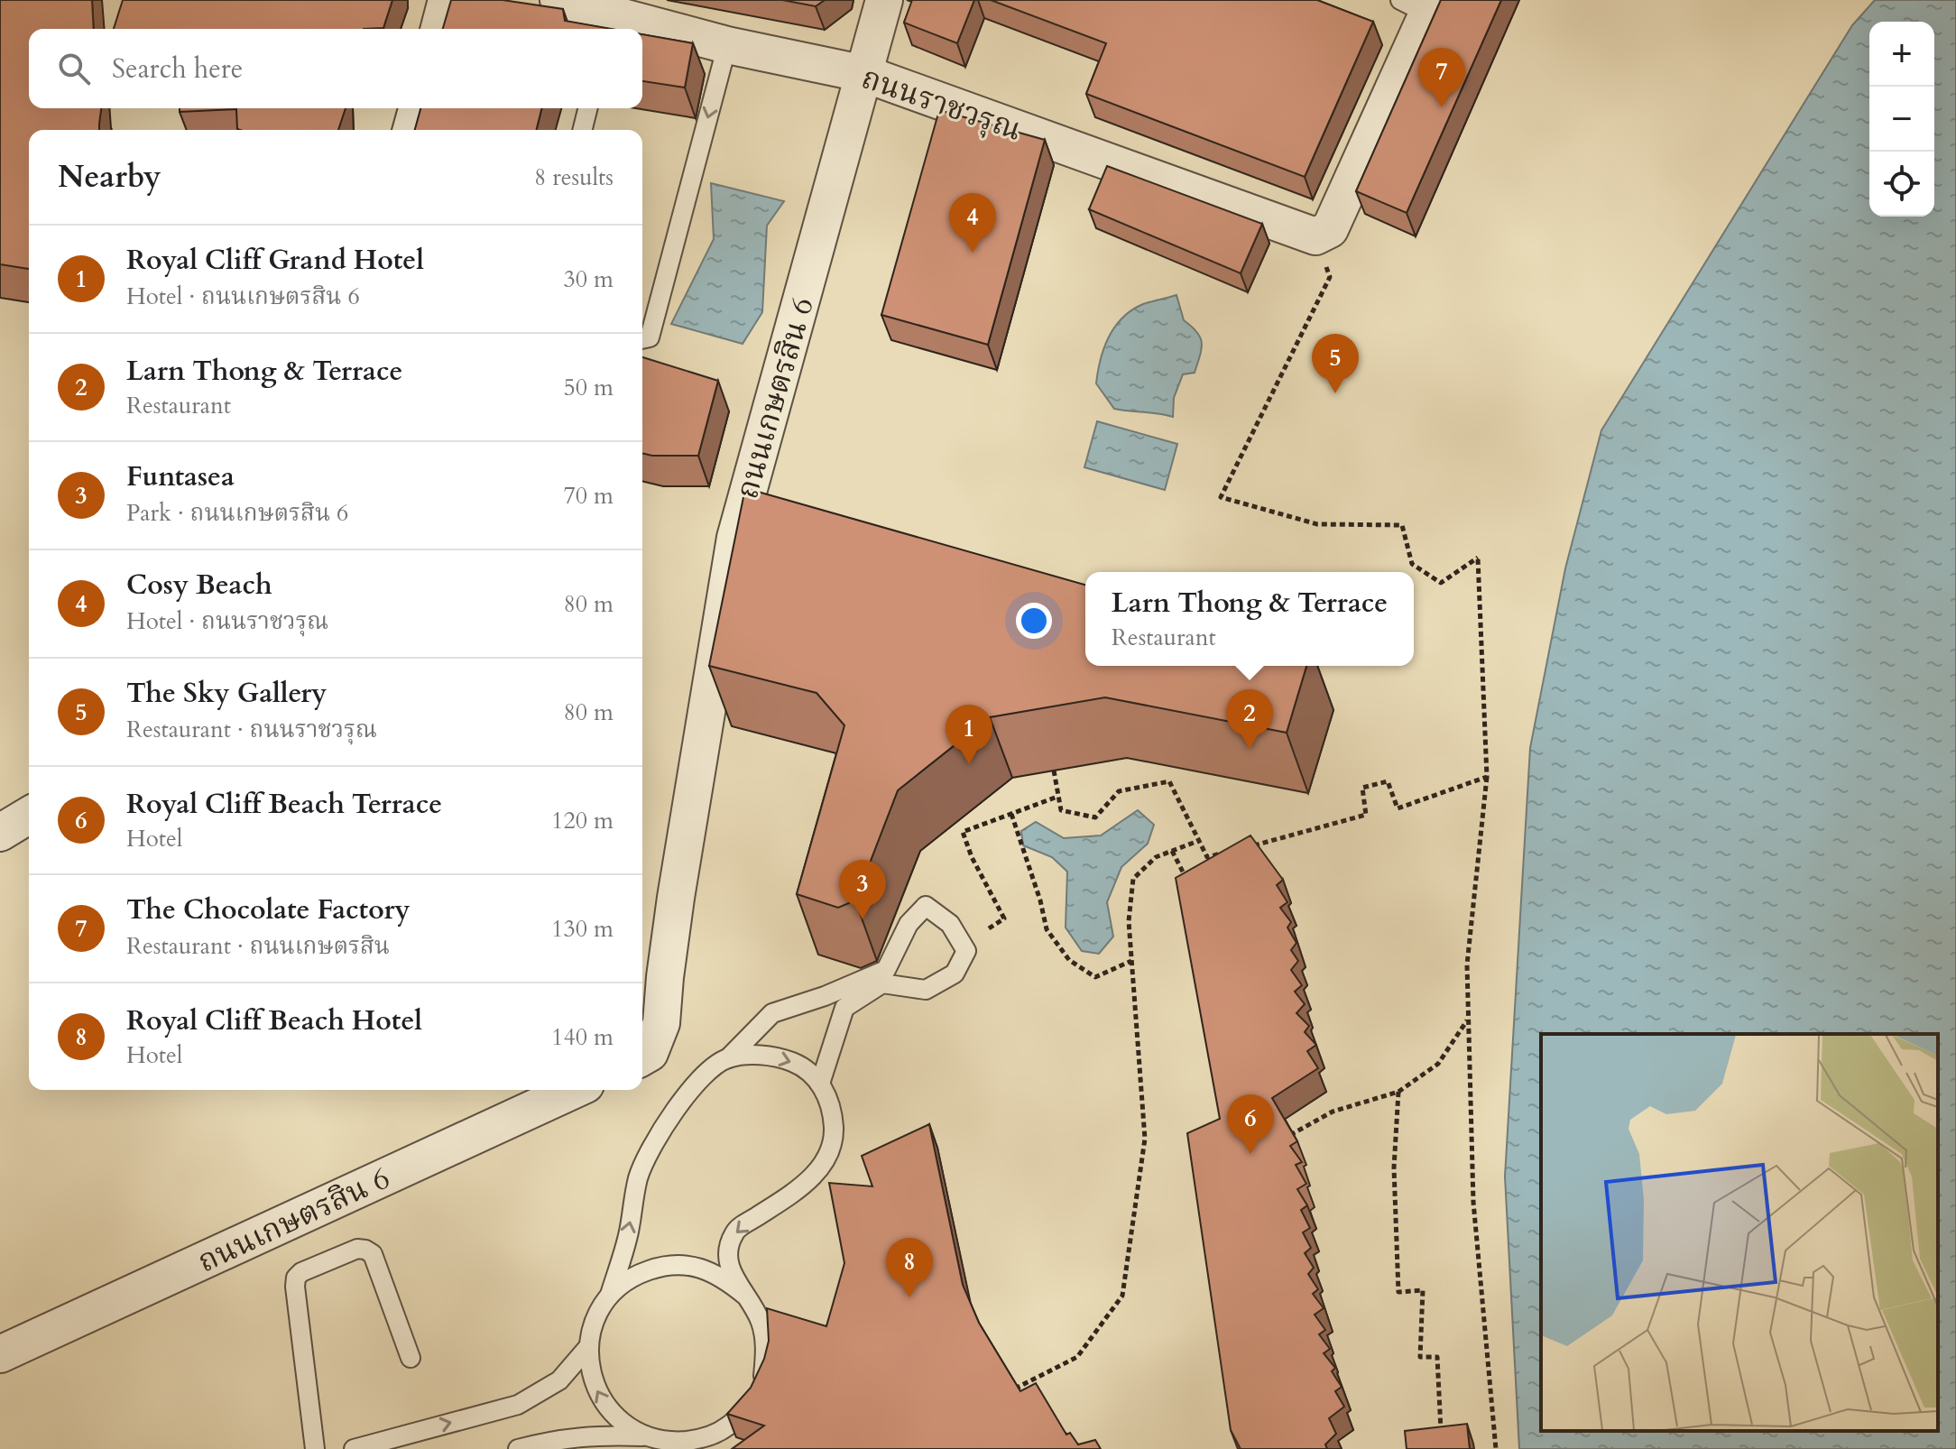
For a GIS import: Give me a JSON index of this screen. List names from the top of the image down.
{
  "streets": {
    "street": ["ถนนราชวรุณ", "ถนนเกษตรสิน 6"]
  },
  "crossings": [
    ["ถนนราชวรุณ", "ถนนเกษตรสิน 6"]
  ],
  "page": {
    "map_buttons": ["+", "−"],
    "search": "Search here",
    "pins": [
      "7",
      "4",
      "5",
      "2",
      "1",
      "3",
      "6",
      "8"
    ],
    "heading": ["Nearby", "8 results"],
    "list": [
      {
        "mark": "1",
        "name": "Royal Cliff Grand Hotel",
        "note": "Hotel · ถนนเกษตรสิน 6",
        "value": "30 m"
      },
      {
        "mark": "2",
        "name": "Larn Thong & Terrace",
        "note": "Restaurant",
        "value": "50 m"
      },
      {
        "mark": "3",
        "name": "Funtasea",
        "note": "Park · ถนนเกษตรสิน 6",
        "value": "70 m"
      },
      {
        "mark": "4",
        "name": "Cosy Beach",
        "note": "Hotel · ถนนราชวรุณ",
        "value": "80 m"
      },
      {
        "mark": "5",
        "name": "The Sky Gallery",
        "note": "Restaurant · ถนนราชวรุณ",
        "value": "80 m"
      },
      {
        "mark": "6",
        "name": "Royal Cliff Beach Terrace",
        "note": "Hotel",
        "value": "120 m"
      },
      {
        "mark": "7",
        "name": "The Chocolate Factory",
        "note": "Restaurant · ถนนเกษตรสิน",
        "value": "130 m"
      },
      {
        "mark": "8",
        "name": "Royal Cliff Beach Hotel",
        "note": "Hotel",
        "value": "140 m"
      }
    ],
    "popup": ["Larn Thong & Terrace", "Restaurant"]
  }
}
